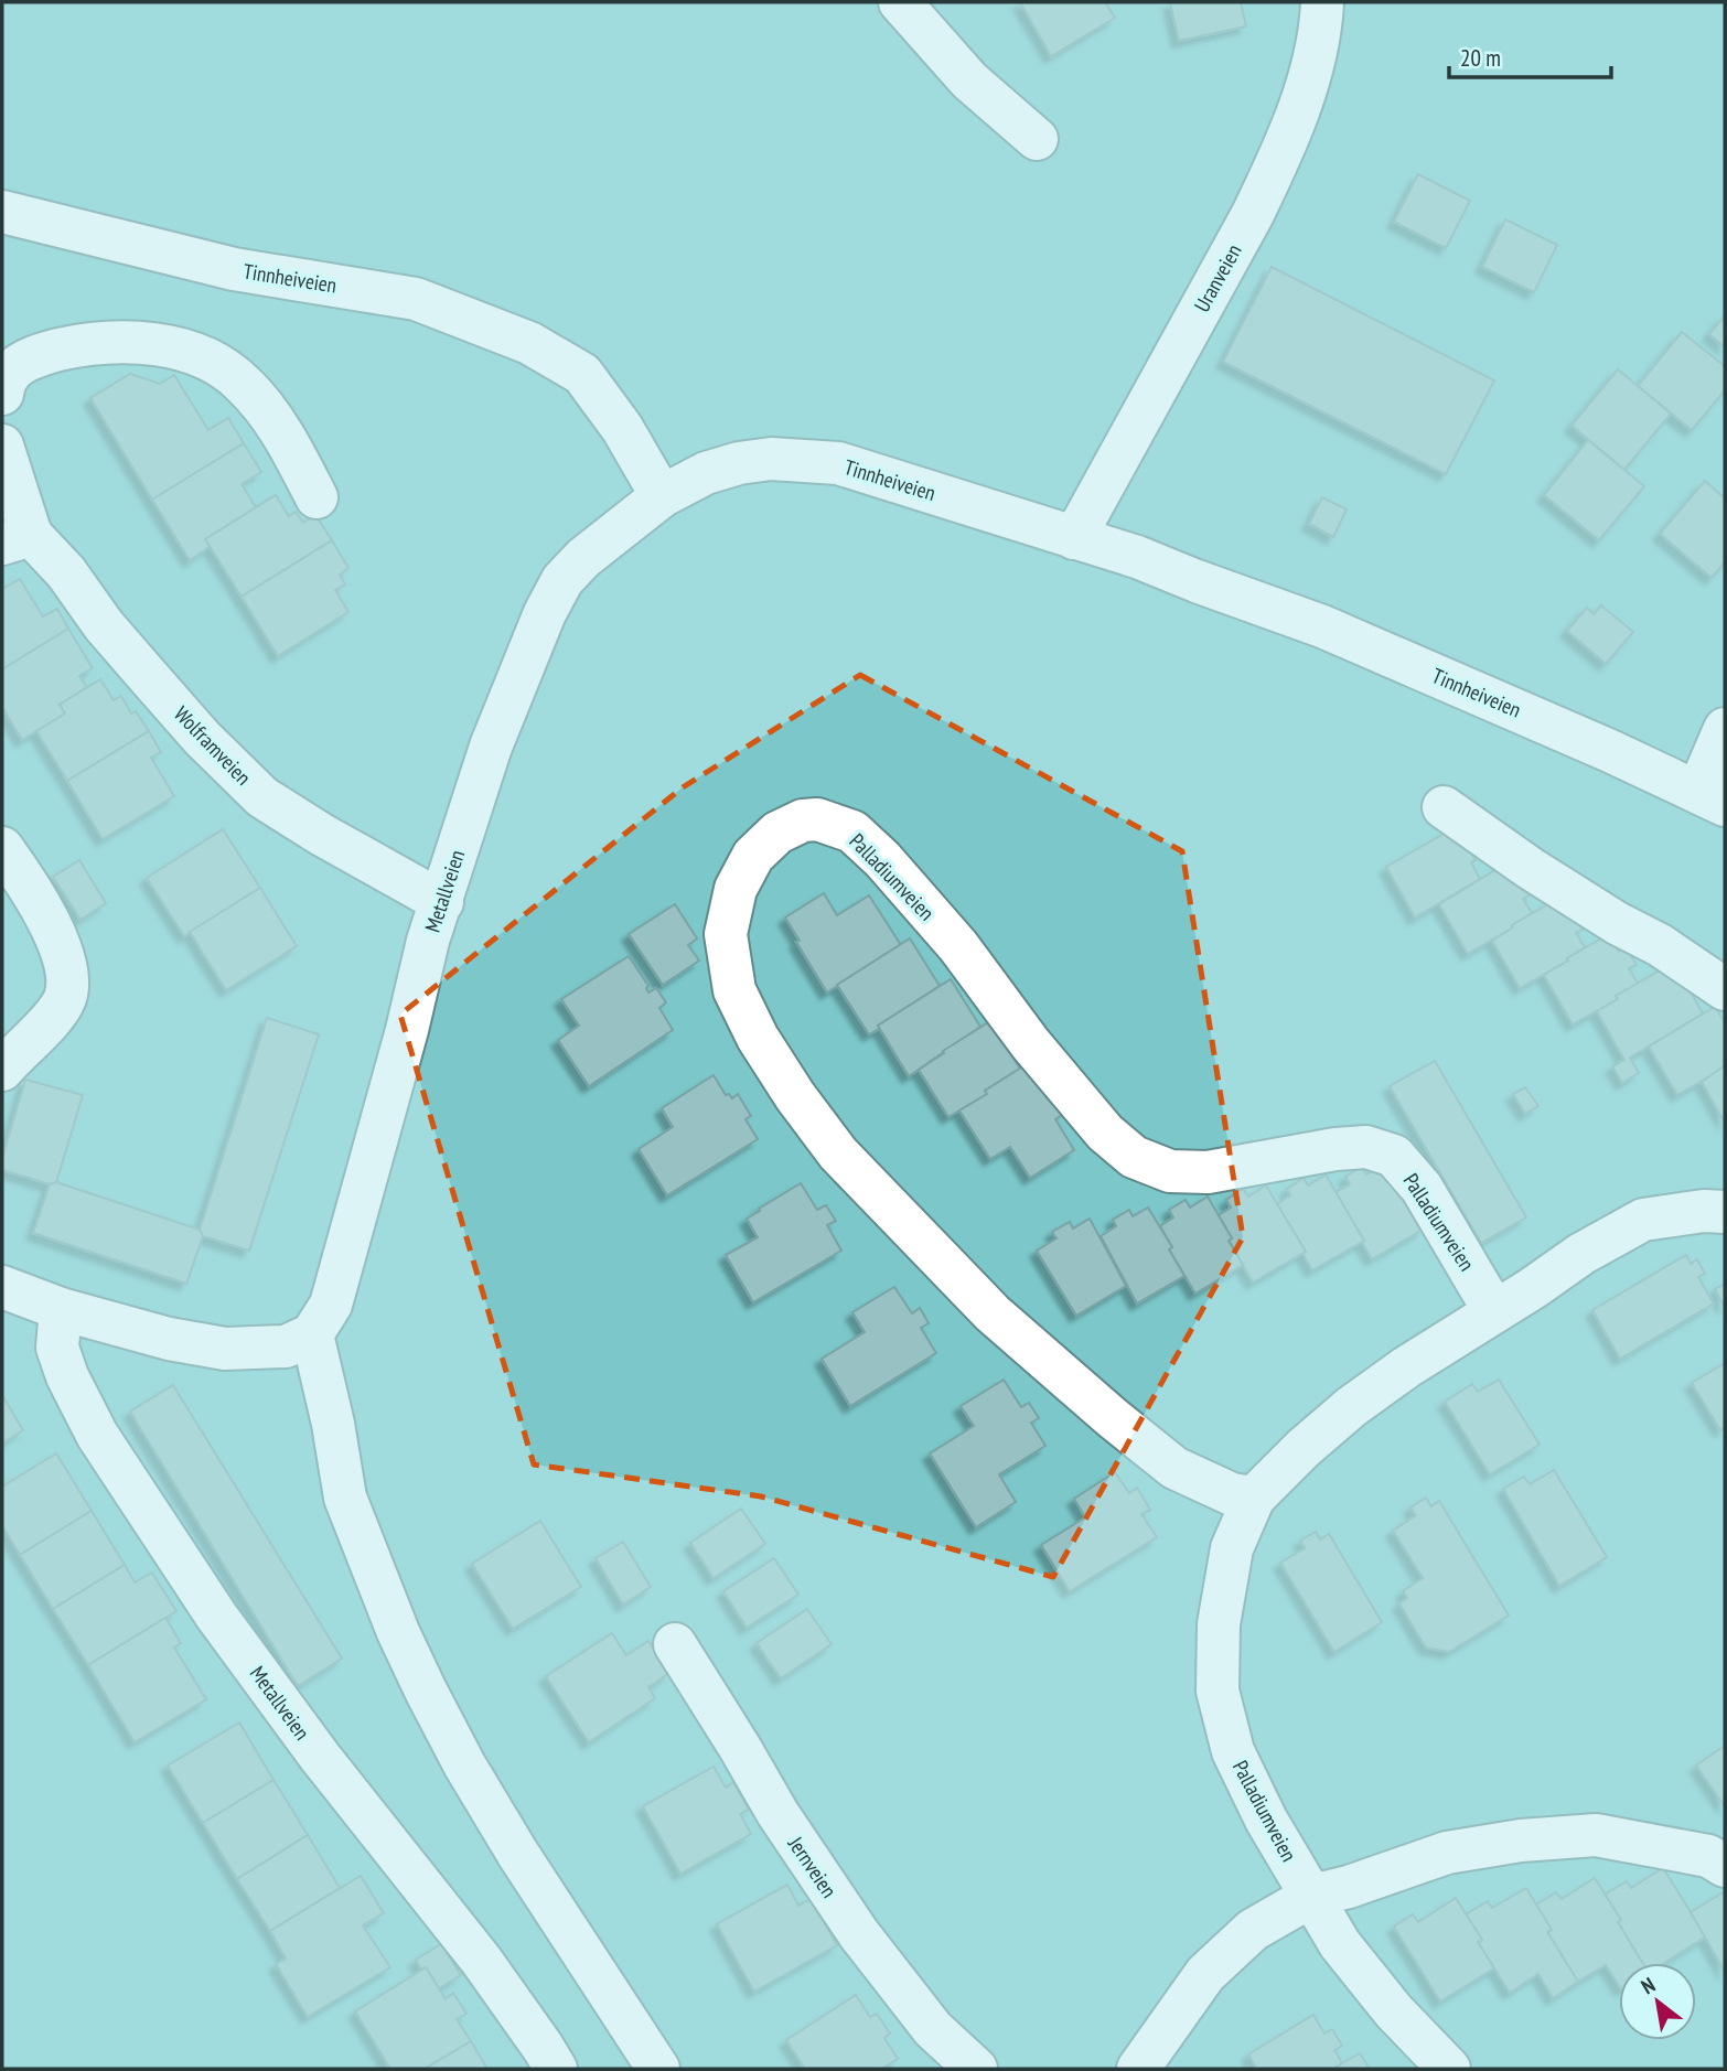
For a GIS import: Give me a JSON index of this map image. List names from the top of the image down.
{
  "streets": {
    "street": [
      "Tinnheiveien",
      "Uranveien",
      "Wolframveien",
      "Palladiumveien",
      "Metallveien",
      "Jernveien"
    ]
  },
  "crossings": [
    ["Tinnheiveien", "Uranveien"],
    ["Tinnheiveien", "Metallveien"],
    ["Wolframveien", "Metallveien"]
  ],
  "scale_bar": "20 m",
  "north": "top left"
}
